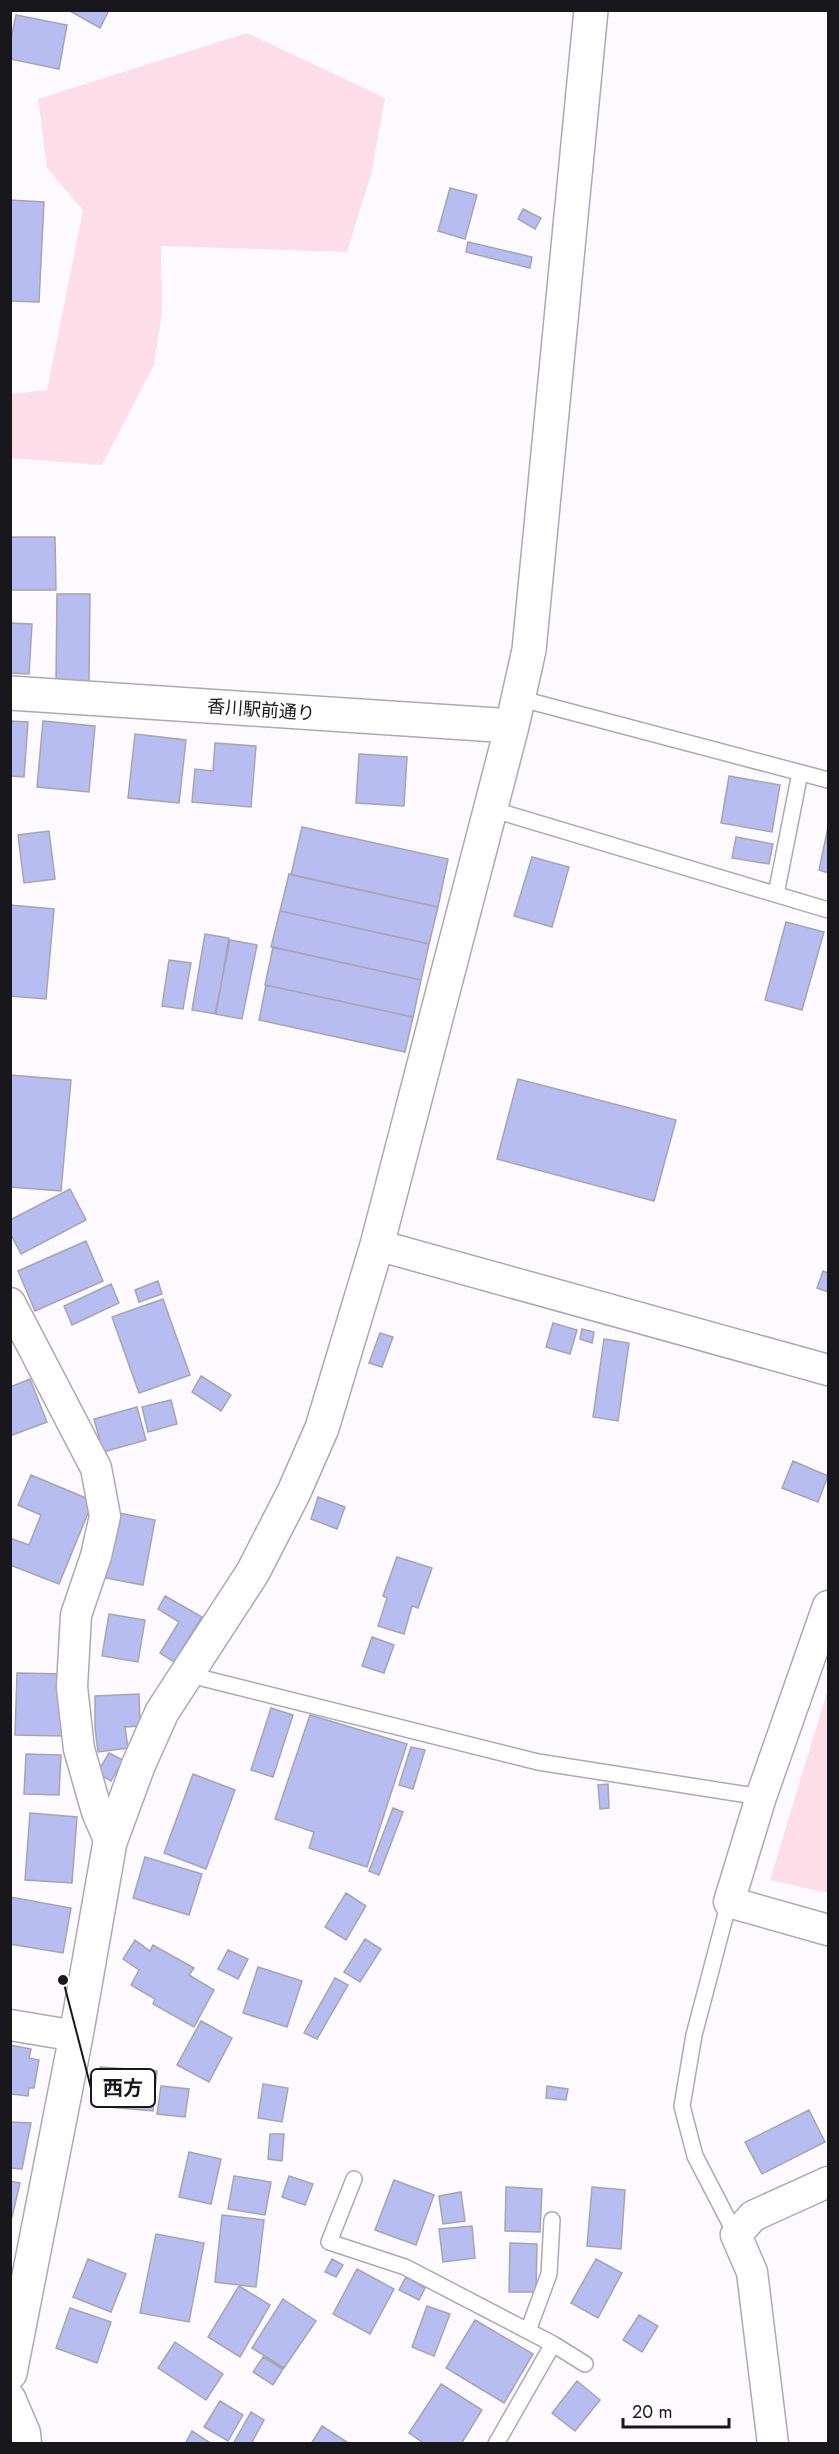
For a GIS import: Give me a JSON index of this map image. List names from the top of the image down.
{
  "streets": {
    "street": ["香川駅前通り"]
  },
  "places": ["西方"],
  "scale_bar": "20 m"
}
